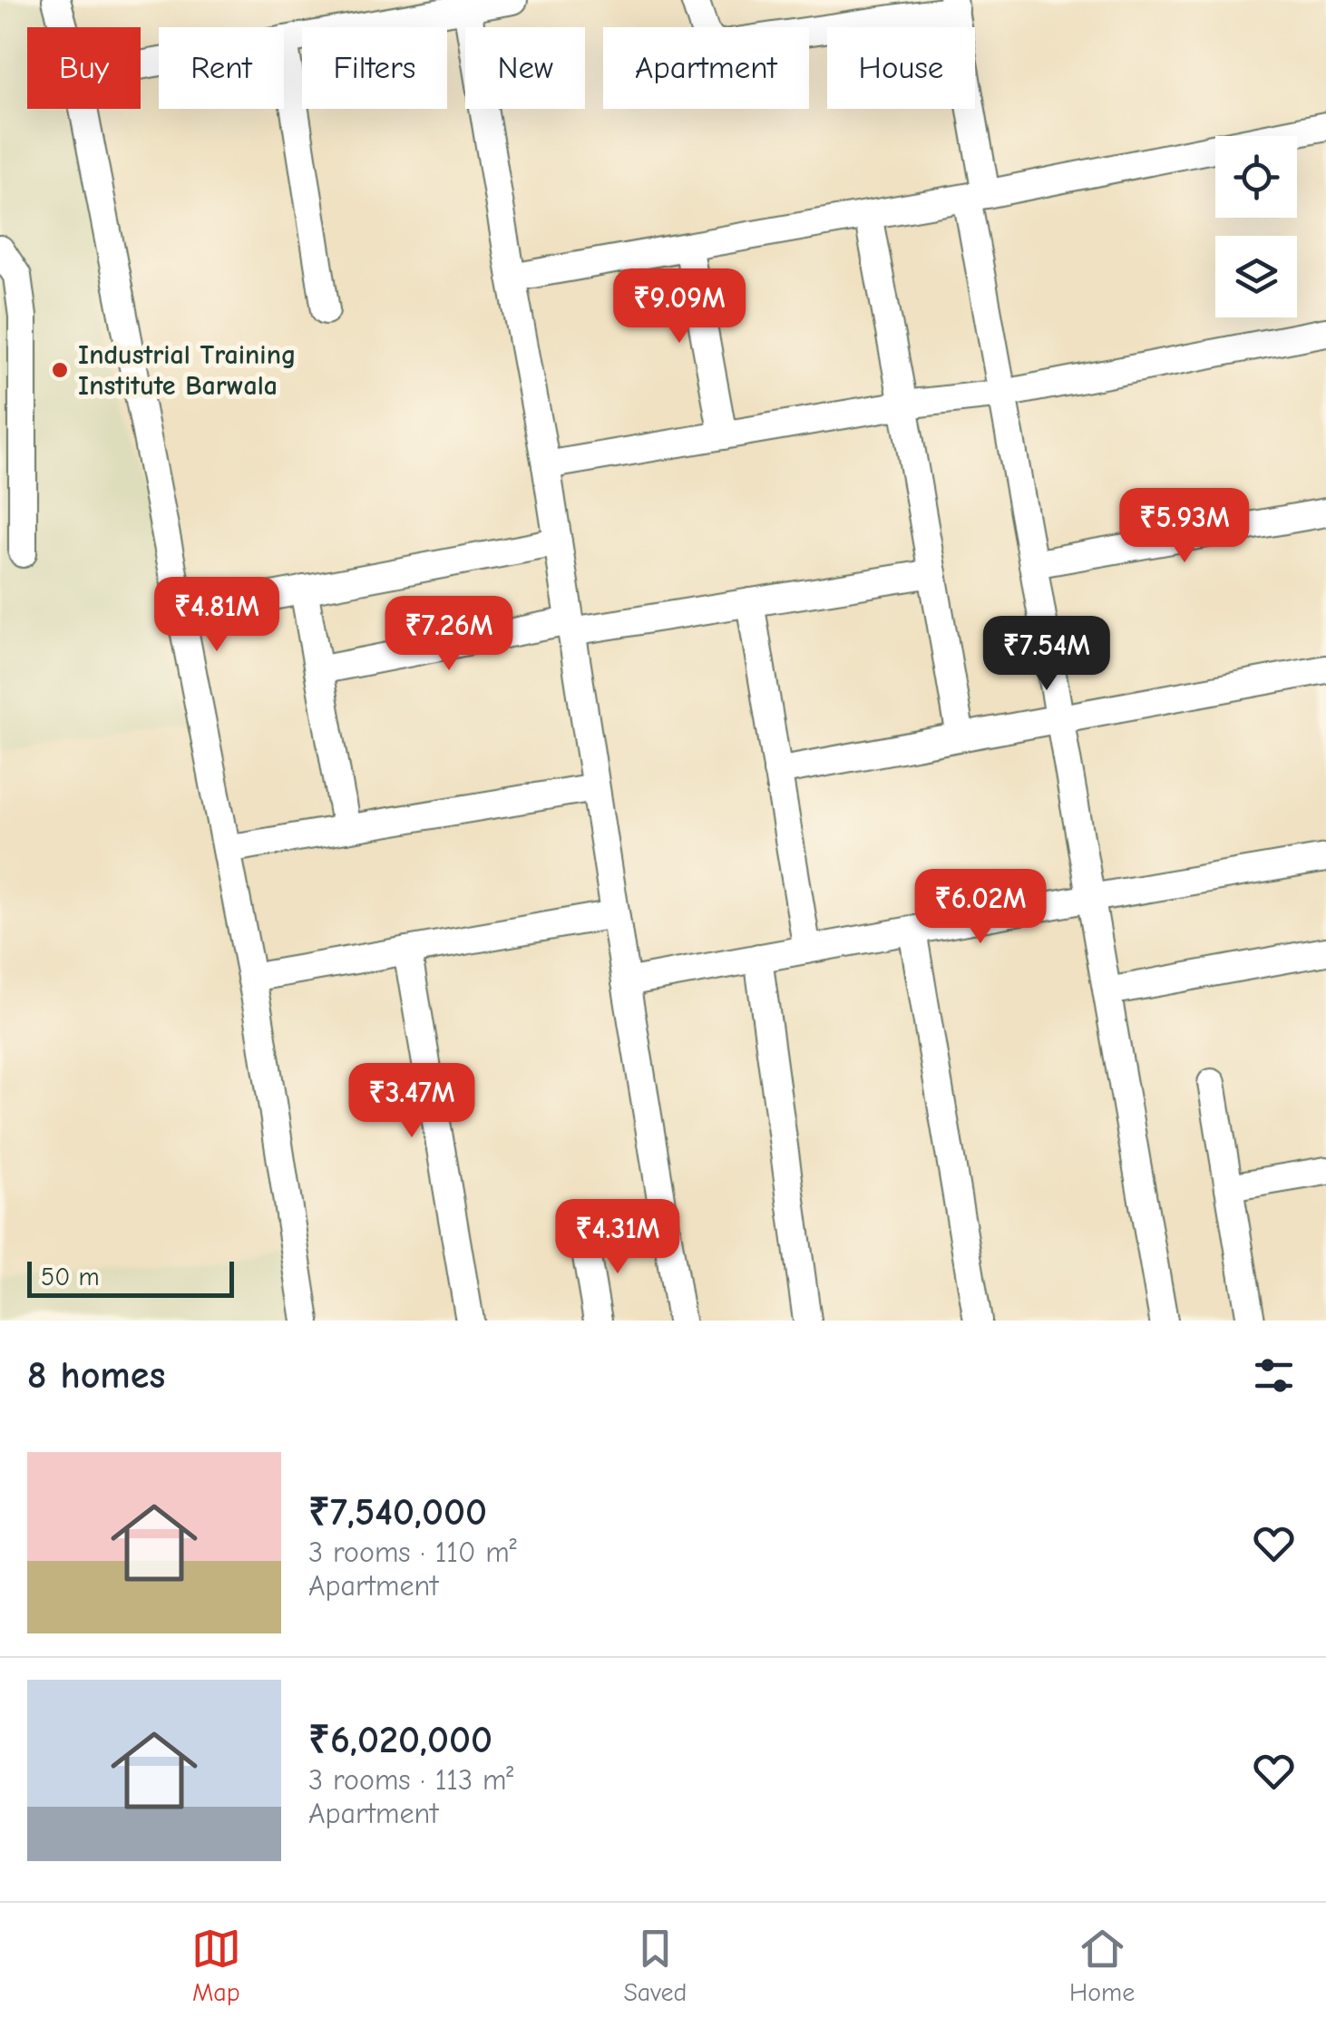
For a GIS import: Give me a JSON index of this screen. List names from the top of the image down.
{
  "places": ["Industrial Training Institute Barwala"],
  "scale_bar": "50 m",
  "page": {
    "chip": [
      "Buy",
      "Rent",
      "Filters",
      "New",
      "Apartment",
      "House"
    ],
    "price": [
      "₹9.09M",
      "₹5.93M",
      "₹4.81M",
      "₹7.26M",
      "₹7.54M",
      "₹6.02M",
      "₹3.47M",
      "₹4.31M"
    ],
    "scale": "50 m",
    "heading": "8 homes",
    "list": [
      {
        "name": "₹7,540,000",
        "note": "3 rooms · 110 m² · Apartment"
      },
      {
        "name": "₹6,020,000",
        "note": "3 rooms · 113 m² · Apartment"
      }
    ],
    "tabs": ["Map", "Saved", "Home"]
  }
}
